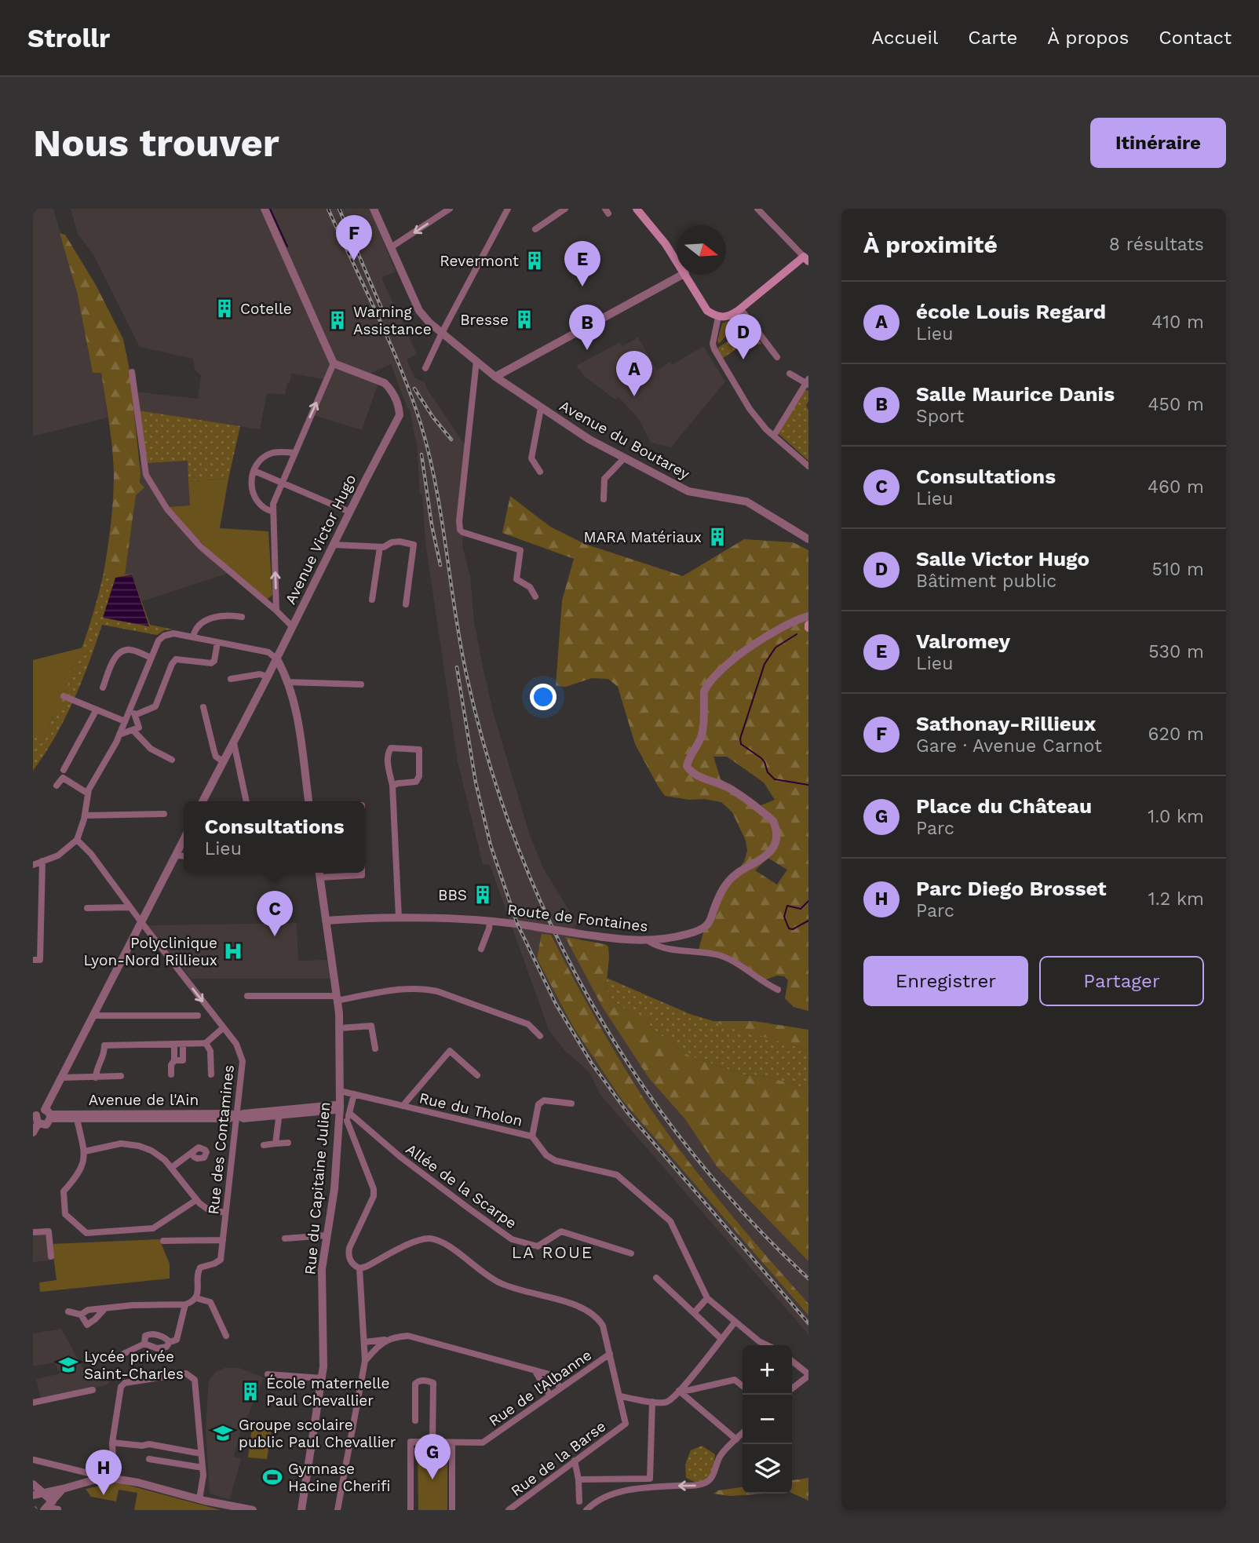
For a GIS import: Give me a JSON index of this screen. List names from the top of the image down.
{
  "streets": {
    "street": [
      "Avenue du Boutarey",
      "Avenue Victor Hugo",
      "Route de Fontaines",
      "Avenue de l'Ain",
      "Rue du Tholon",
      "Rue des Contamines",
      "Allée de la Scarpe",
      "Rue du Capitaine Julien",
      "Rue de l'Albanne",
      "Rue de la Barse"
    ]
  },
  "crossings": [
    ["Route de Fontaines", "Rue du Capitaine Julien"],
    ["Avenue de l'Ain", "Rue des Contamines"],
    ["Avenue de l'Ain", "Rue du Capitaine Julien"],
    ["Rue du Tholon", "Rue du Capitaine Julien"]
  ],
  "districts": ["LA ROUE"],
  "places": {
    "building": [
      "Revermont",
      "Cotelle",
      "Bresse",
      "Warning Assistance",
      "MARA Matériaux",
      "BBS",
      "École maternelle Paul Chevallier"
    ],
    "hospital": ["Polyclinique Lyon-Nord Rillieux"],
    "school or university": ["Lycée privée Saint-Charles", "Groupe scolaire public Paul Chevallier"],
    "sports": ["Gymnase Hacine Cherifi"]
  },
  "north": "right",
  "page": {
    "header": "Strollr",
    "nav": [
      "Accueil",
      "Carte",
      "À propos",
      "Contact"
    ],
    "buttons": [
      "Itinéraire",
      ["Enregistrer", "Partager"]
    ],
    "title": "Nous trouver",
    "heading": ["À proximité", "8 résultats"],
    "pins": [
      "F",
      "E",
      "B",
      "D",
      "A",
      "C",
      "G",
      "H"
    ],
    "list": [
      {
        "mark": "A",
        "name": "école Louis Regard",
        "note": "Lieu",
        "value": "410 m"
      },
      {
        "mark": "B",
        "name": "Salle Maurice Danis",
        "note": "Sport",
        "value": "450 m"
      },
      {
        "mark": "C",
        "name": "Consultations",
        "note": "Lieu",
        "value": "460 m"
      },
      {
        "mark": "D",
        "name": "Salle Victor Hugo",
        "note": "Bâtiment public",
        "value": "510 m"
      },
      {
        "mark": "E",
        "name": "Valromey",
        "note": "Lieu",
        "value": "530 m"
      },
      {
        "mark": "F",
        "name": "Sathonay-Rillieux",
        "note": "Gare · Avenue Carnot",
        "value": "620 m"
      },
      {
        "mark": "G",
        "name": "Place du Château",
        "note": "Parc",
        "value": "1.0 km"
      },
      {
        "mark": "H",
        "name": "Parc Diego Brosset",
        "note": "Parc",
        "value": "1.2 km"
      }
    ],
    "popup": ["Consultations", "Lieu"],
    "map_buttons": ["+", "−"]
  }
}
